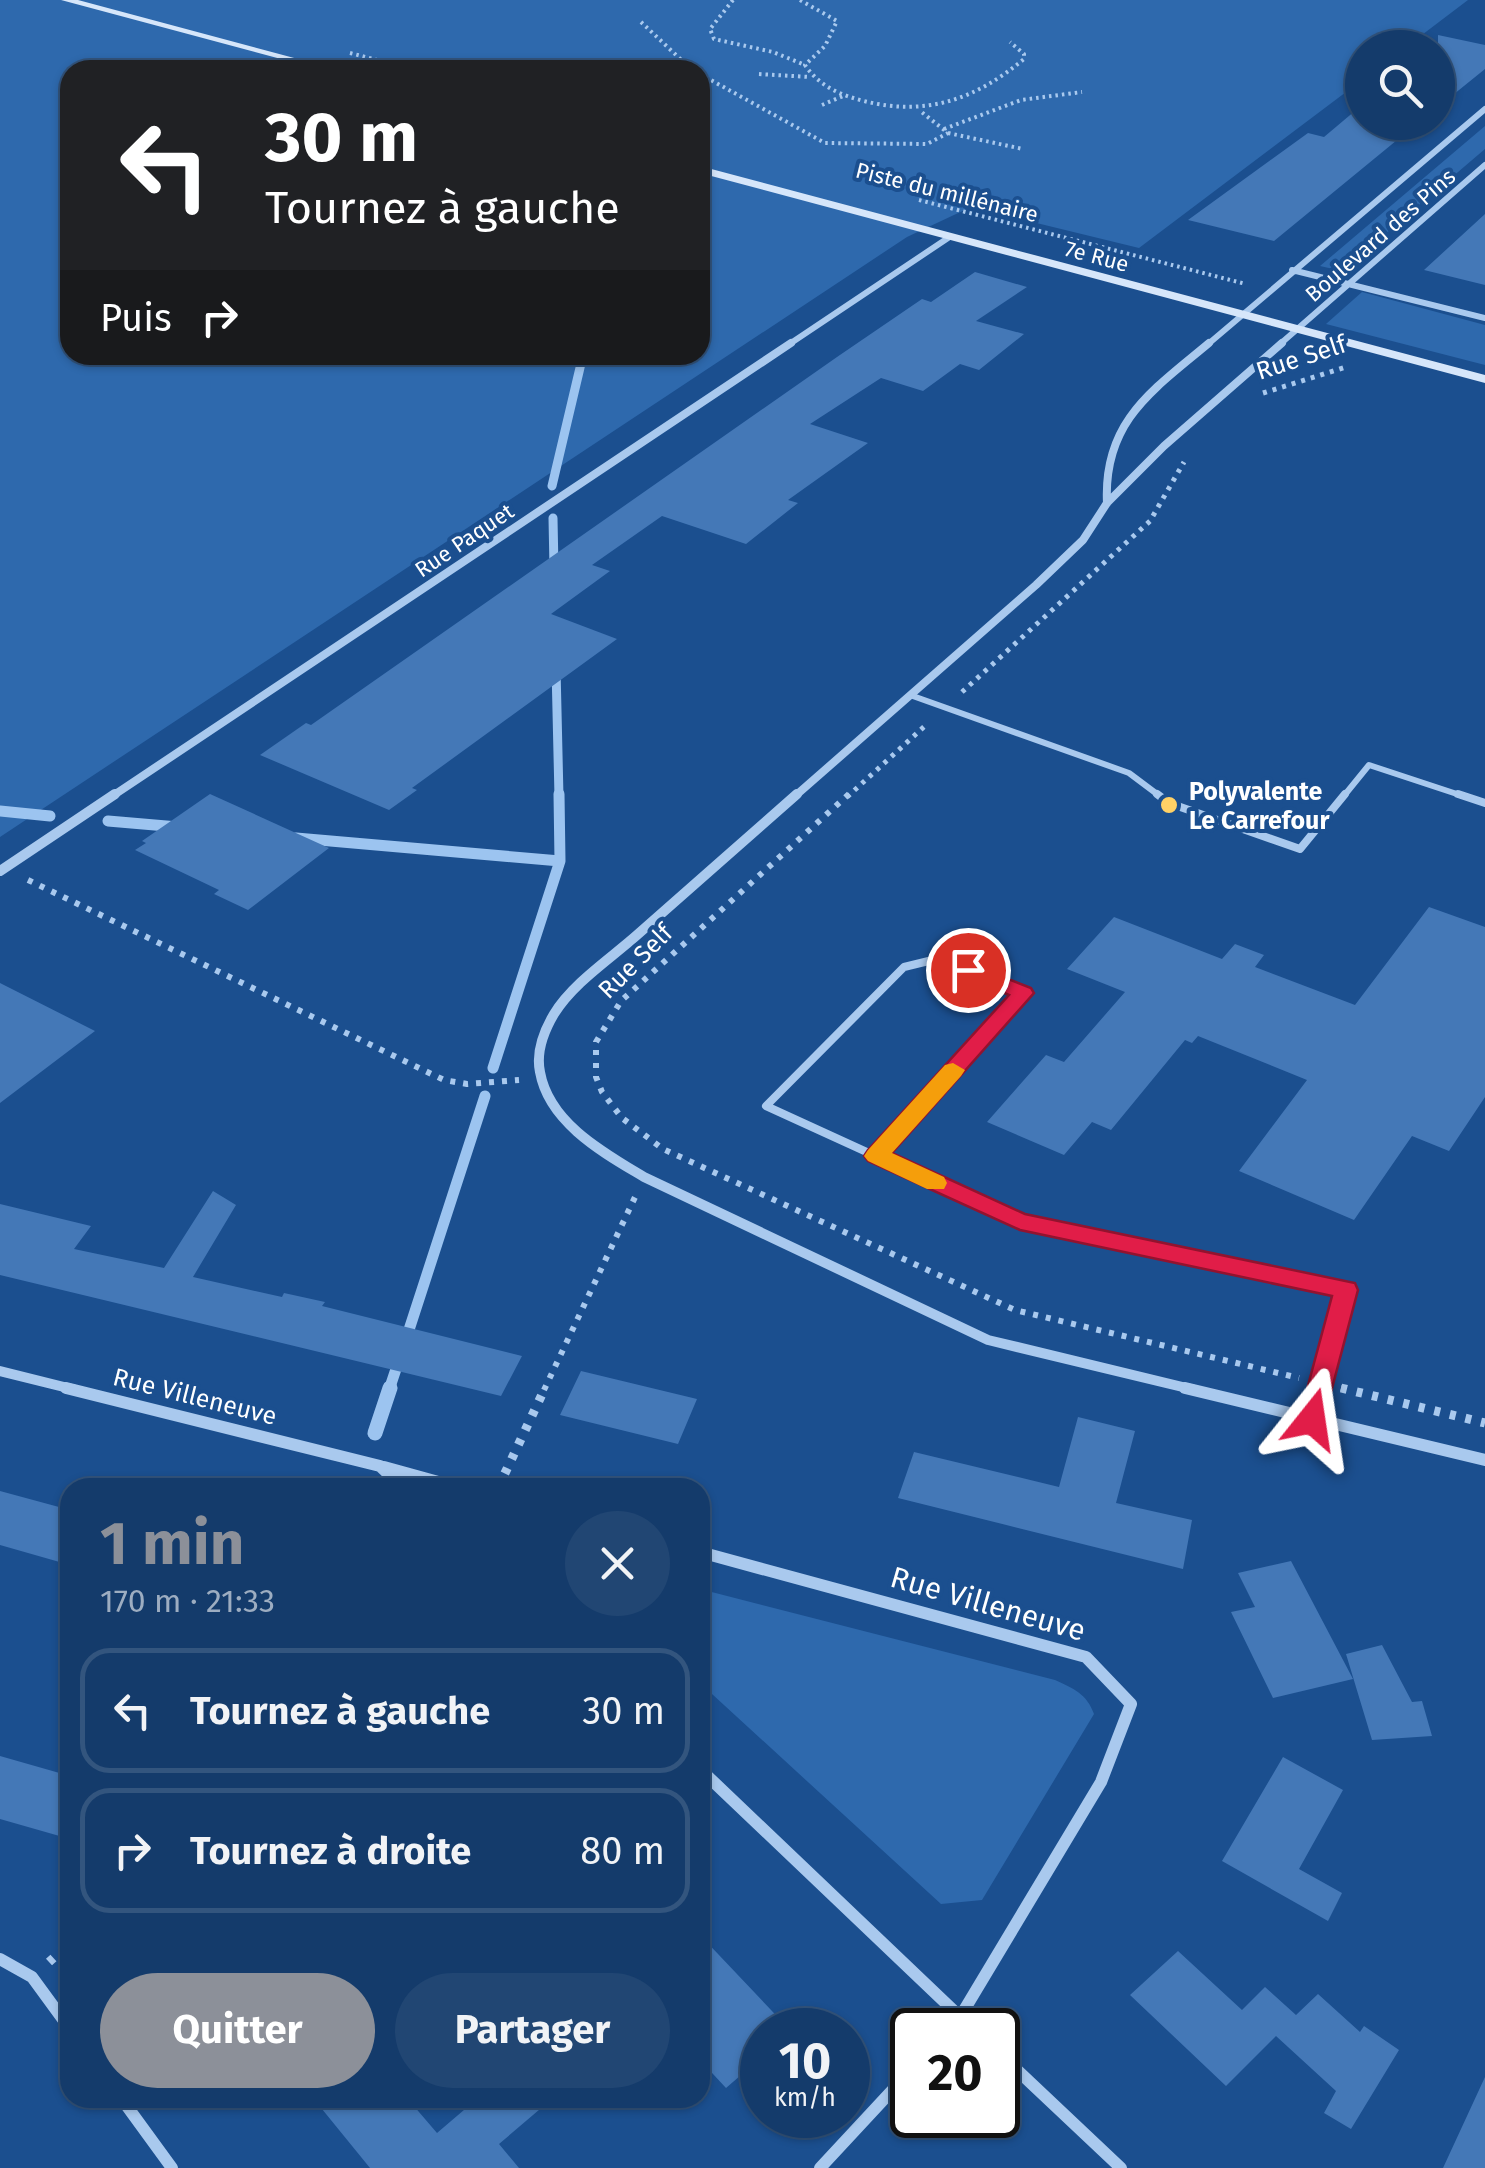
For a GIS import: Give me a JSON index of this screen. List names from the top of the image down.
{
  "streets": {
    "street": [
      "Boulevard des Pins",
      "7e Rue",
      "Rue Self",
      "Rue Paquet",
      "Rue Villeneuve"
    ],
    "path": ["Piste du millénaire"]
  },
  "crossings": [
    ["Piste du millénaire", "Boulevard des Pins"],
    ["Boulevard des Pins", "7e Rue"],
    ["Boulevard des Pins", "Rue Self"],
    ["7e Rue", "Rue Self"],
    ["7e Rue", "Rue Paquet"]
  ],
  "places": ["Polyvalente Le Carrefour"],
  "page": {
    "turn": ["30 m", "Tournez à gauche"],
    "then": "Puis",
    "heading": ["1 min", "170 m · 21:33"],
    "list": [
      {
        "name": "Tournez à gauche",
        "value": "30 m"
      },
      {
        "name": "Tournez à droite",
        "value": "80 m"
      }
    ],
    "buttons": ["Quitter", "Partager"],
    "speed": "10 km/h",
    "limit": "20"
  }
}
